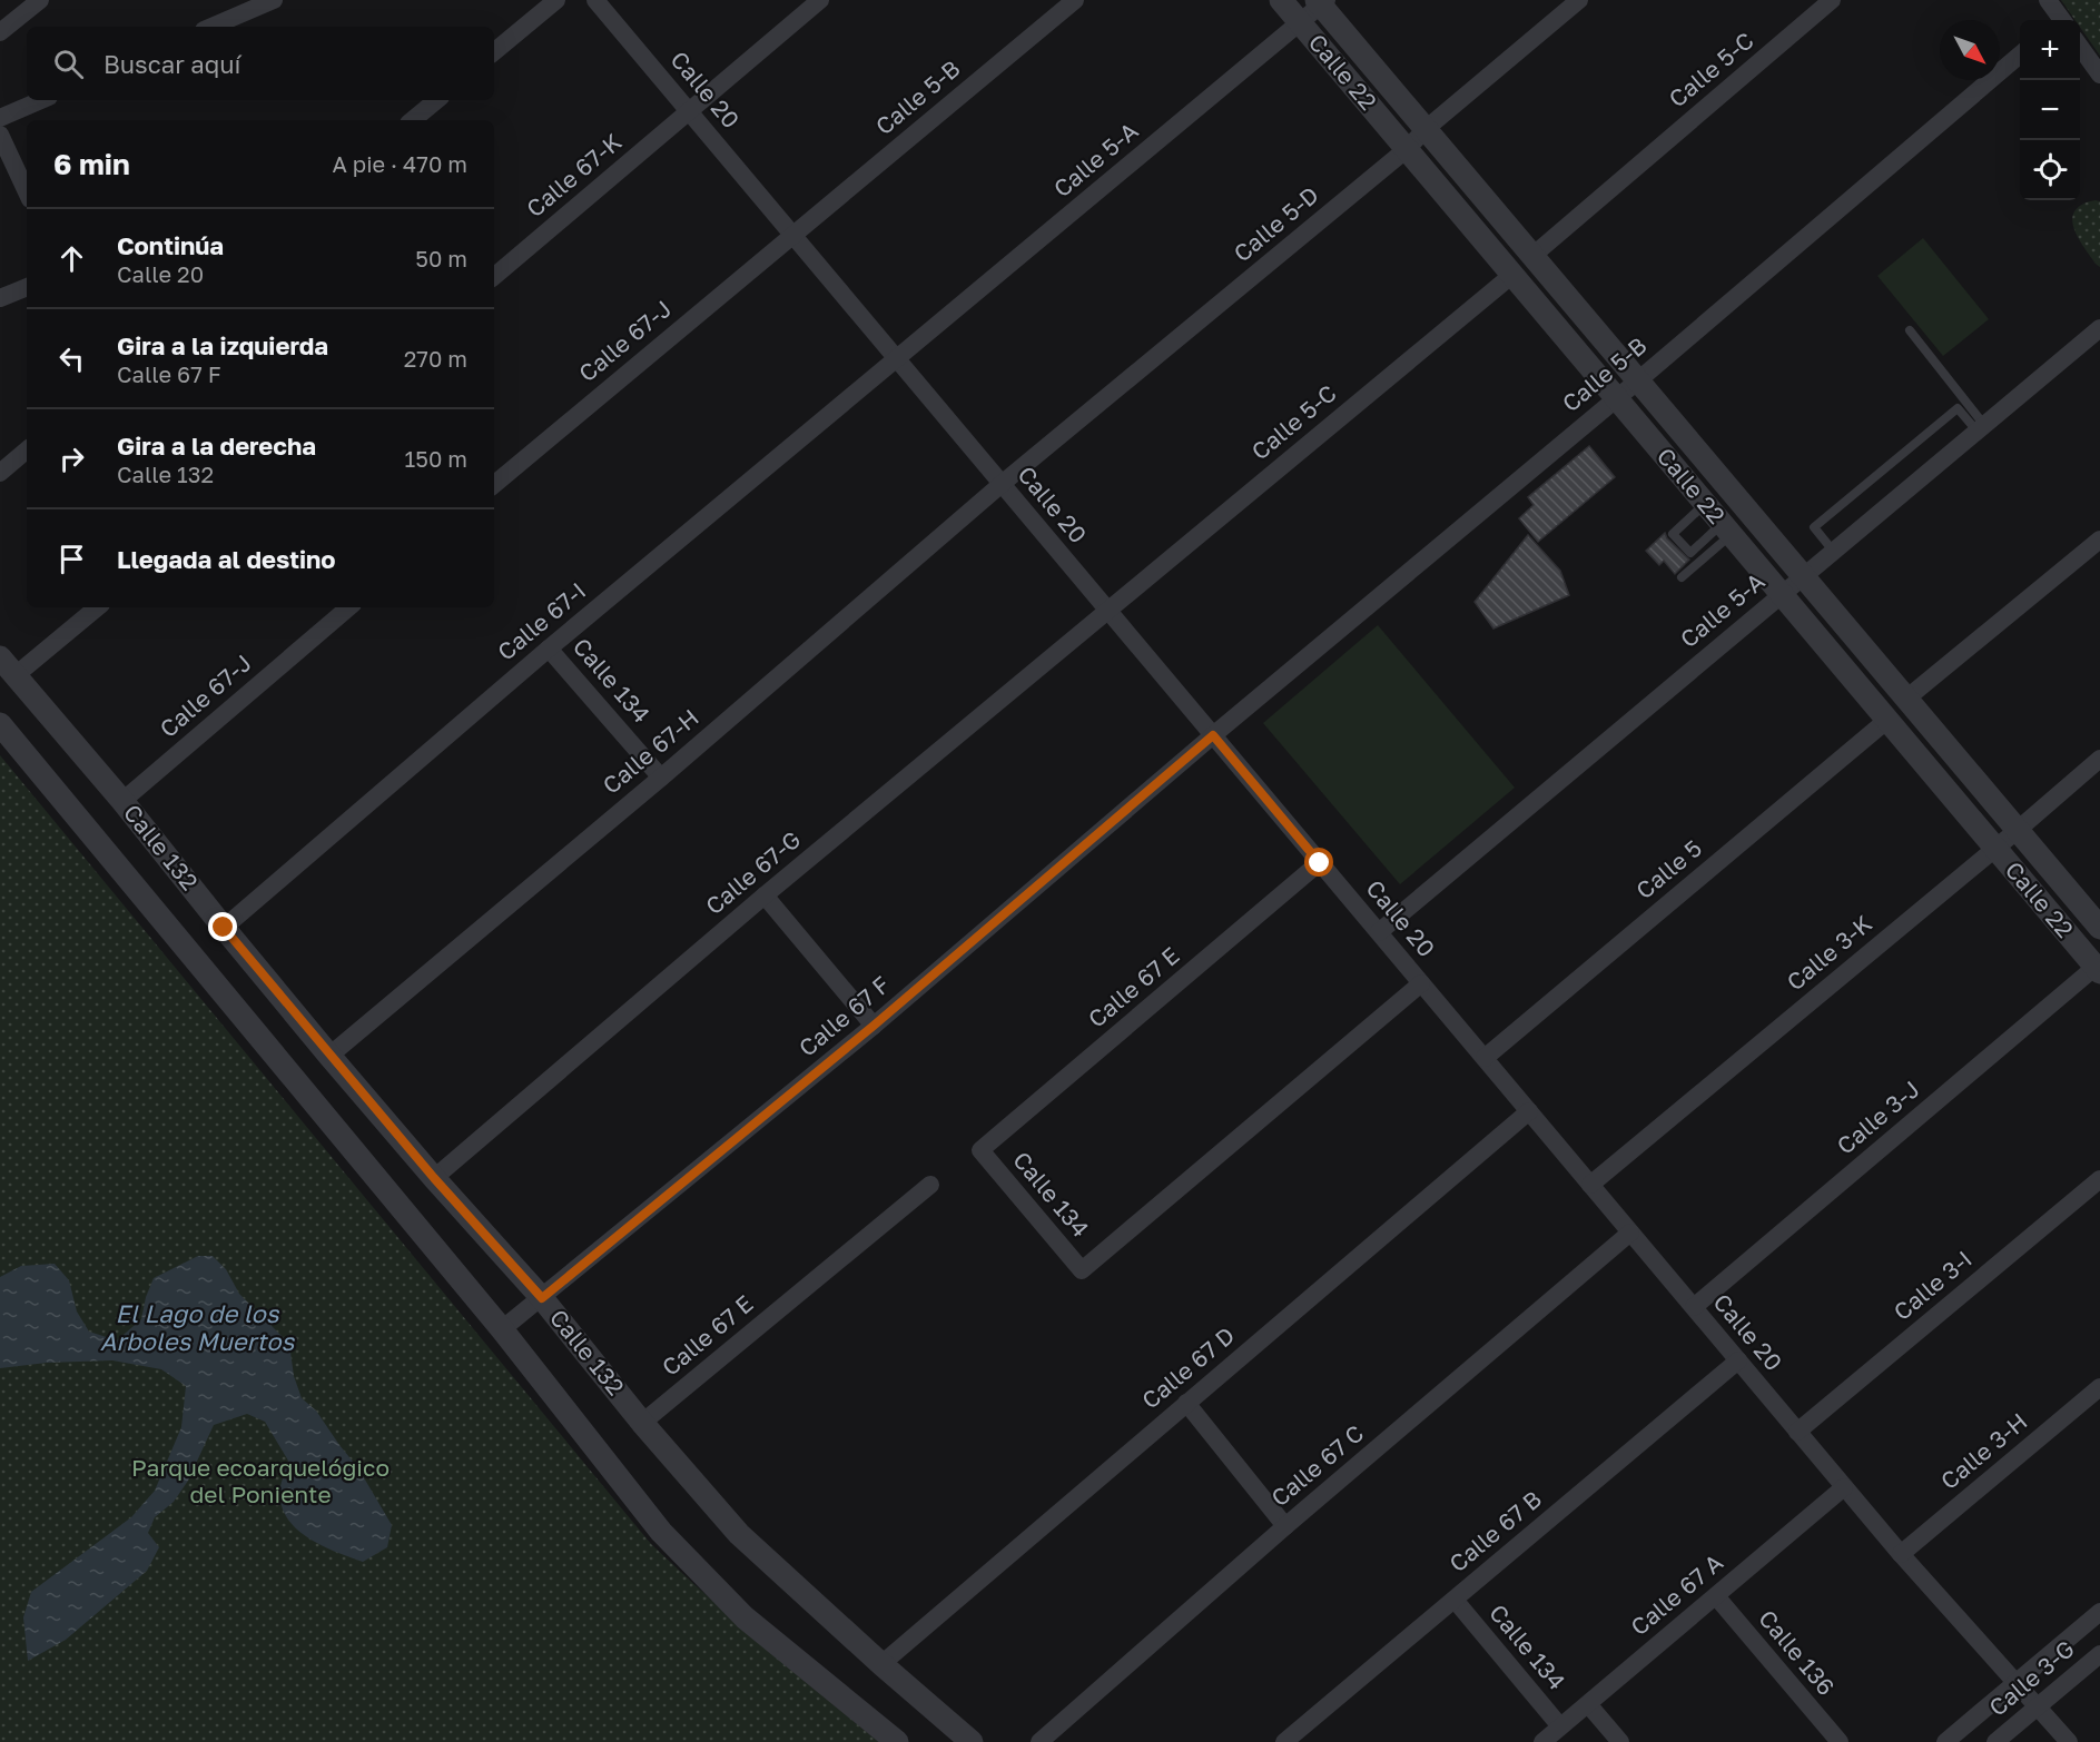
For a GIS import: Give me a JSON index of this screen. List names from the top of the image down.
{
  "streets": {
    "street": [
      "Calle 5-C",
      "Calle 22",
      "Calle 20",
      "Calle 5-B",
      "Calle 5-A",
      "Calle 67-K",
      "Calle 5-D",
      "Calle 67-J",
      "Calle 67-I",
      "Calle 134",
      "Calle 67-H",
      "Calle 132",
      "Calle 5",
      "Calle 67-G",
      "Calle 3-K",
      "Calle 67 E",
      "Calle 67 F",
      "Calle 3-J",
      "Calle 3-I",
      "Calle 67 D",
      "Calle 3-H",
      "Calle 67 C",
      "Calle 67 B",
      "Calle 67 A",
      "Calle 136",
      "Calle 3-G"
    ]
  },
  "crossings": [
    ["Calle 5-C", "Calle 22"],
    ["Calle 5-C", "Calle 20"],
    ["Calle 5-C", "Calle 67-G"],
    ["Calle 22", "Calle 5-B"],
    ["Calle 22", "Calle 5-A"],
    ["Calle 22", "Calle 5-D"],
    ["Calle 22", "Calle 5"],
    ["Calle 22", "Calle 3-K"],
    ["Calle 22", "Calle 3-J"],
    ["Calle 20", "Calle 5-B"],
    ["Calle 20", "Calle 5-A"],
    ["Calle 20", "Calle 67-K"],
    ["Calle 20", "Calle 5-D"],
    ["Calle 20", "Calle 67-J"],
    ["Calle 20", "Calle 67-I"],
    ["Calle 20", "Calle 134"],
    ["Calle 20", "Calle 67-H"],
    ["Calle 20", "Calle 5"],
    ["Calle 20", "Calle 67-G"],
    ["Calle 20", "Calle 3-K"],
    ["Calle 20", "Calle 67 E"],
    ["Calle 20", "Calle 67 F"],
    ["Calle 20", "Calle 3-J"],
    ["Calle 20", "Calle 3-I"],
    ["Calle 20", "Calle 67 D"],
    ["Calle 20", "Calle 3-H"],
    ["Calle 20", "Calle 67 C"],
    ["Calle 20", "Calle 67 B"],
    ["Calle 20", "Calle 67 A"],
    ["Calle 20", "Calle 3-G"],
    ["Calle 5-B", "Calle 67-J"],
    ["Calle 5-B", "Calle 67 F"],
    ["Calle 5-A", "Calle 67-I"],
    ["Calle 5-D", "Calle 67-H"],
    ["Calle 67-J", "Calle 132"],
    ["Calle 67-I", "Calle 134"],
    ["Calle 67-I", "Calle 132"],
    ["Calle 134", "Calle 67-H"],
    ["Calle 134", "Calle 67 E"],
    ["Calle 134", "Calle 67 B"],
    ["Calle 134", "Calle 67 A"],
    ["Calle 67-H", "Calle 132"],
    ["Calle 132", "Calle 67-G"],
    ["Calle 132", "Calle 67 E"],
    ["Calle 132", "Calle 67 F"],
    ["Calle 132", "Calle 67 D"],
    ["Calle 67 A", "Calle 136"]
  ],
  "water": ["El Lago de los Arboles Muertos"],
  "parks": ["Parque ecoarquelógico del Poniente"],
  "north": "bottom right",
  "page": {
    "map_buttons": ["+", "−"],
    "search": "Buscar aquí",
    "heading": ["6 min", "A pie · 470 m"],
    "list": [
      ["Continúa", "Calle 20", "50 m"],
      ["Gira a la izquierda", "Calle 67 F", "270 m"],
      ["Gira a la derecha", "Calle 132", "150 m"],
      "Llegada al destino"
    ]
  }
}
